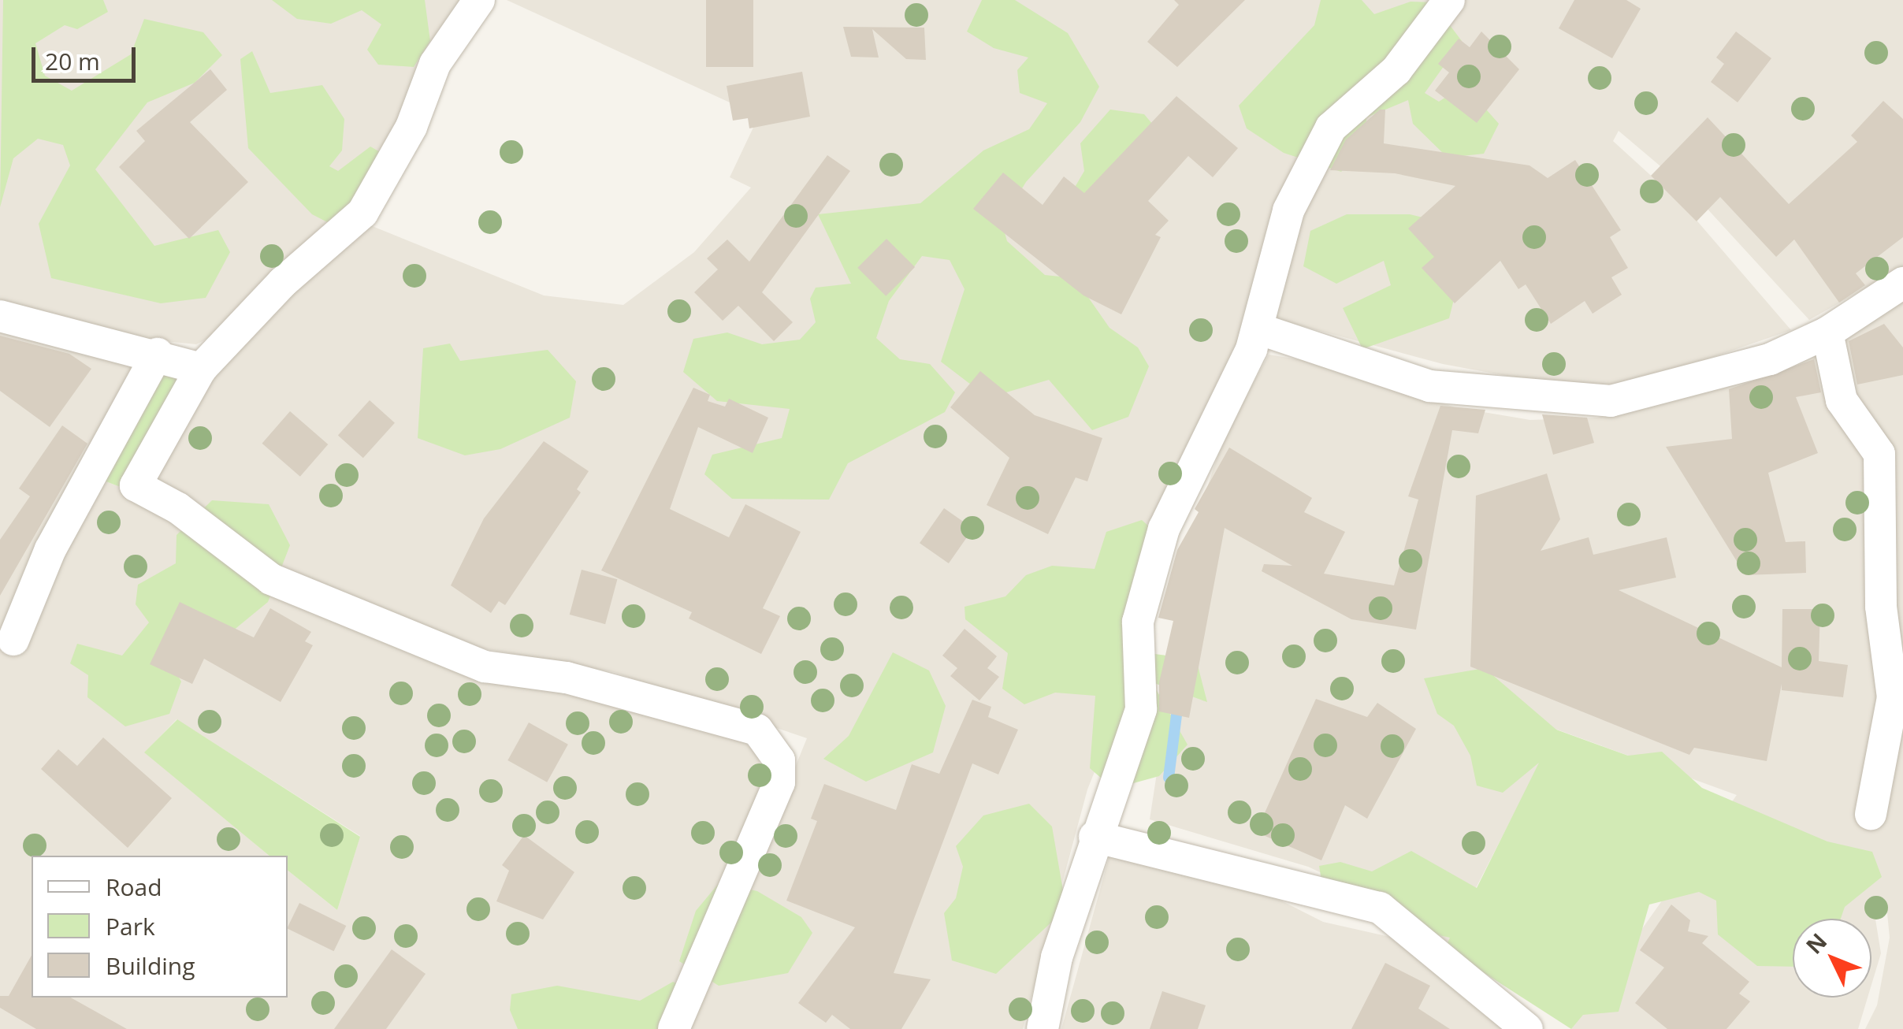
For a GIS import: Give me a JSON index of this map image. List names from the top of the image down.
{
  "legend": ["Road", "Park", "Building"],
  "scale_bar": "20 m",
  "north": "top left"
}
